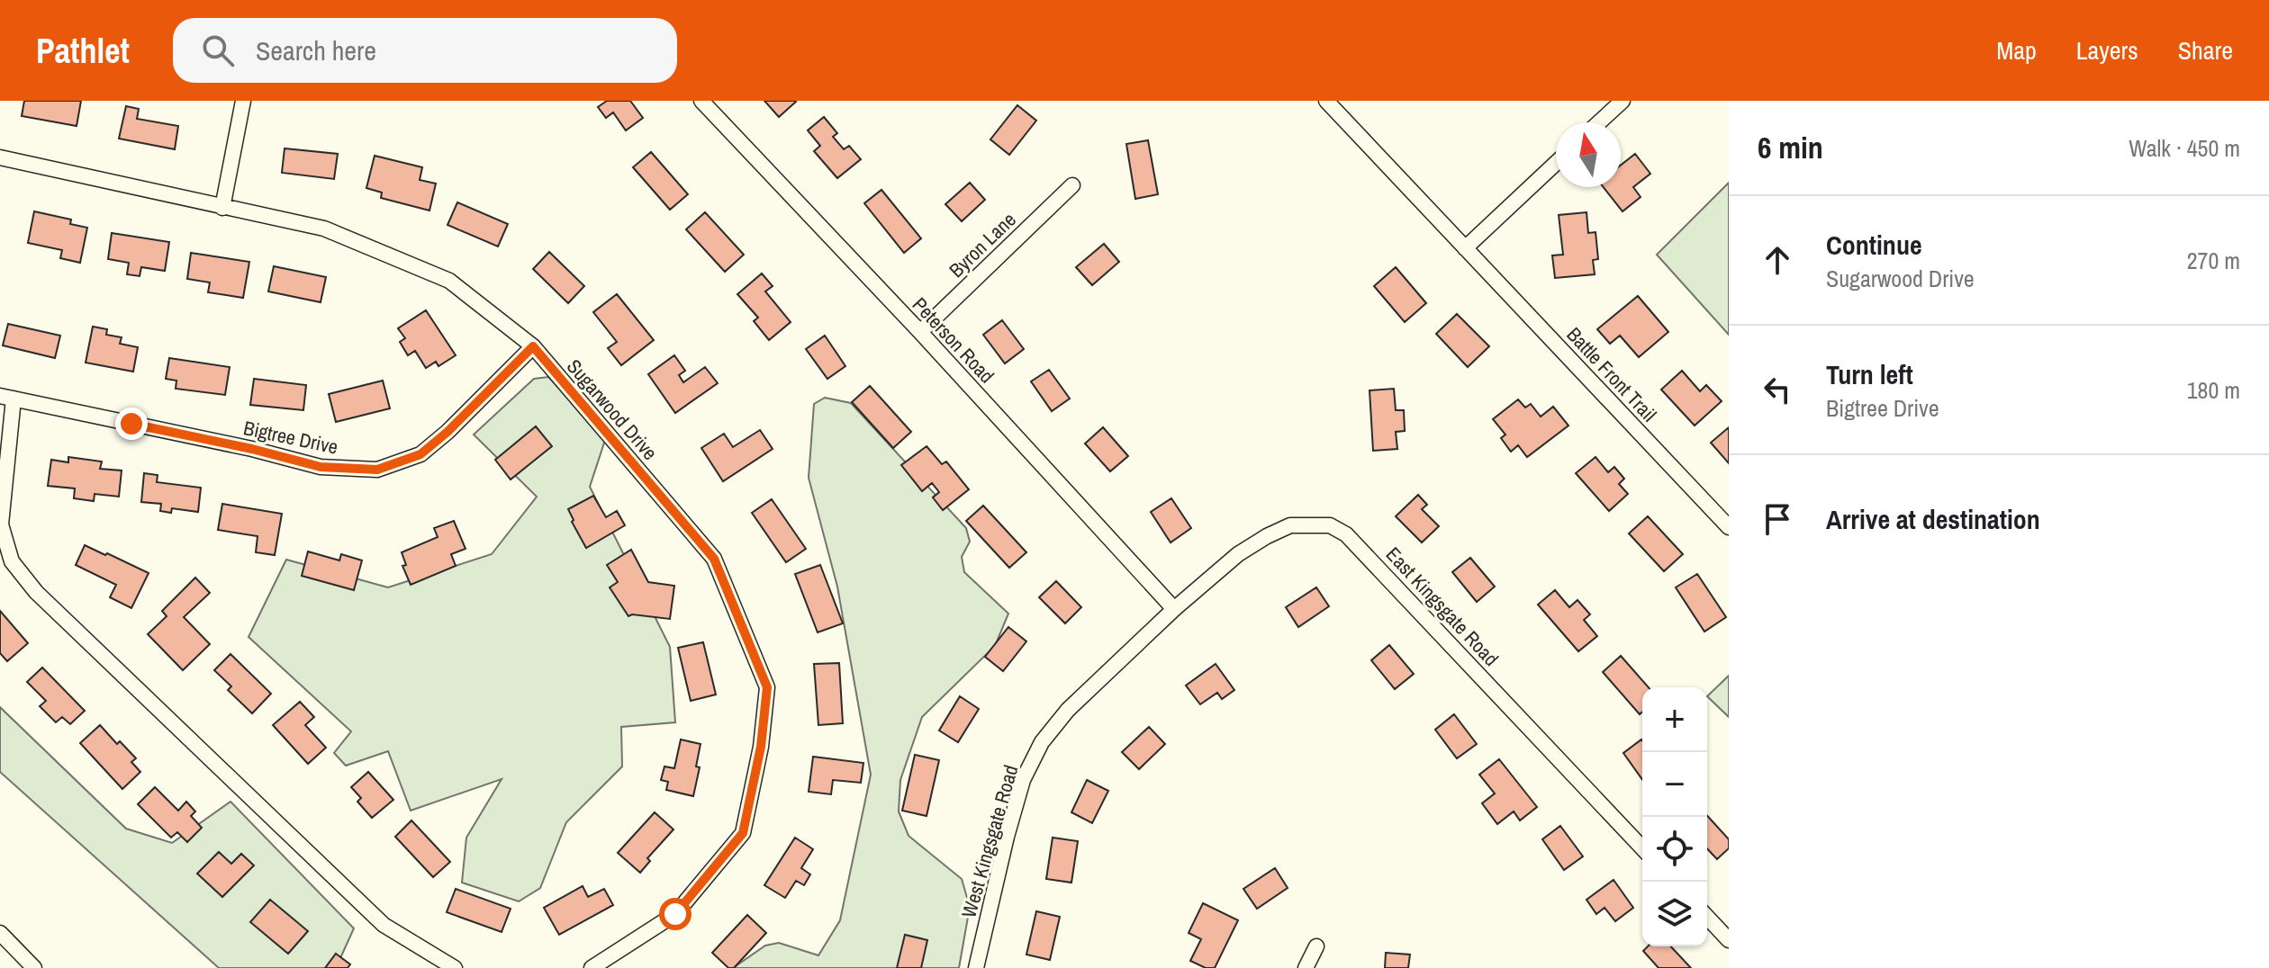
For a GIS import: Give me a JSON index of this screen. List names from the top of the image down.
{
  "streets": {
    "street": [
      "Byron Lane",
      "Peterson Road",
      "Battle Front Trail",
      "Sugarwood Drive",
      "Bigtree Drive",
      "East Kingsgate Road",
      "West Kingsgate Road"
    ]
  },
  "crossings": [
    ["Byron Lane", "Peterson Road"],
    ["Peterson Road", "East Kingsgate Road"],
    ["Peterson Road", "West Kingsgate Road"],
    ["Sugarwood Drive", "Bigtree Drive"],
    ["East Kingsgate Road", "West Kingsgate Road"]
  ],
  "north": "top",
  "page": {
    "header": "Pathlet",
    "search": "Search here",
    "nav": ["Map", "Layers", "Share"],
    "heading": ["6 min", "Walk · 450 m"],
    "list": [
      ["Continue", "Sugarwood Drive", "270 m"],
      ["Turn left", "Bigtree Drive", "180 m"],
      "Arrive at destination"
    ],
    "map_buttons": ["+", "−"]
  }
}
